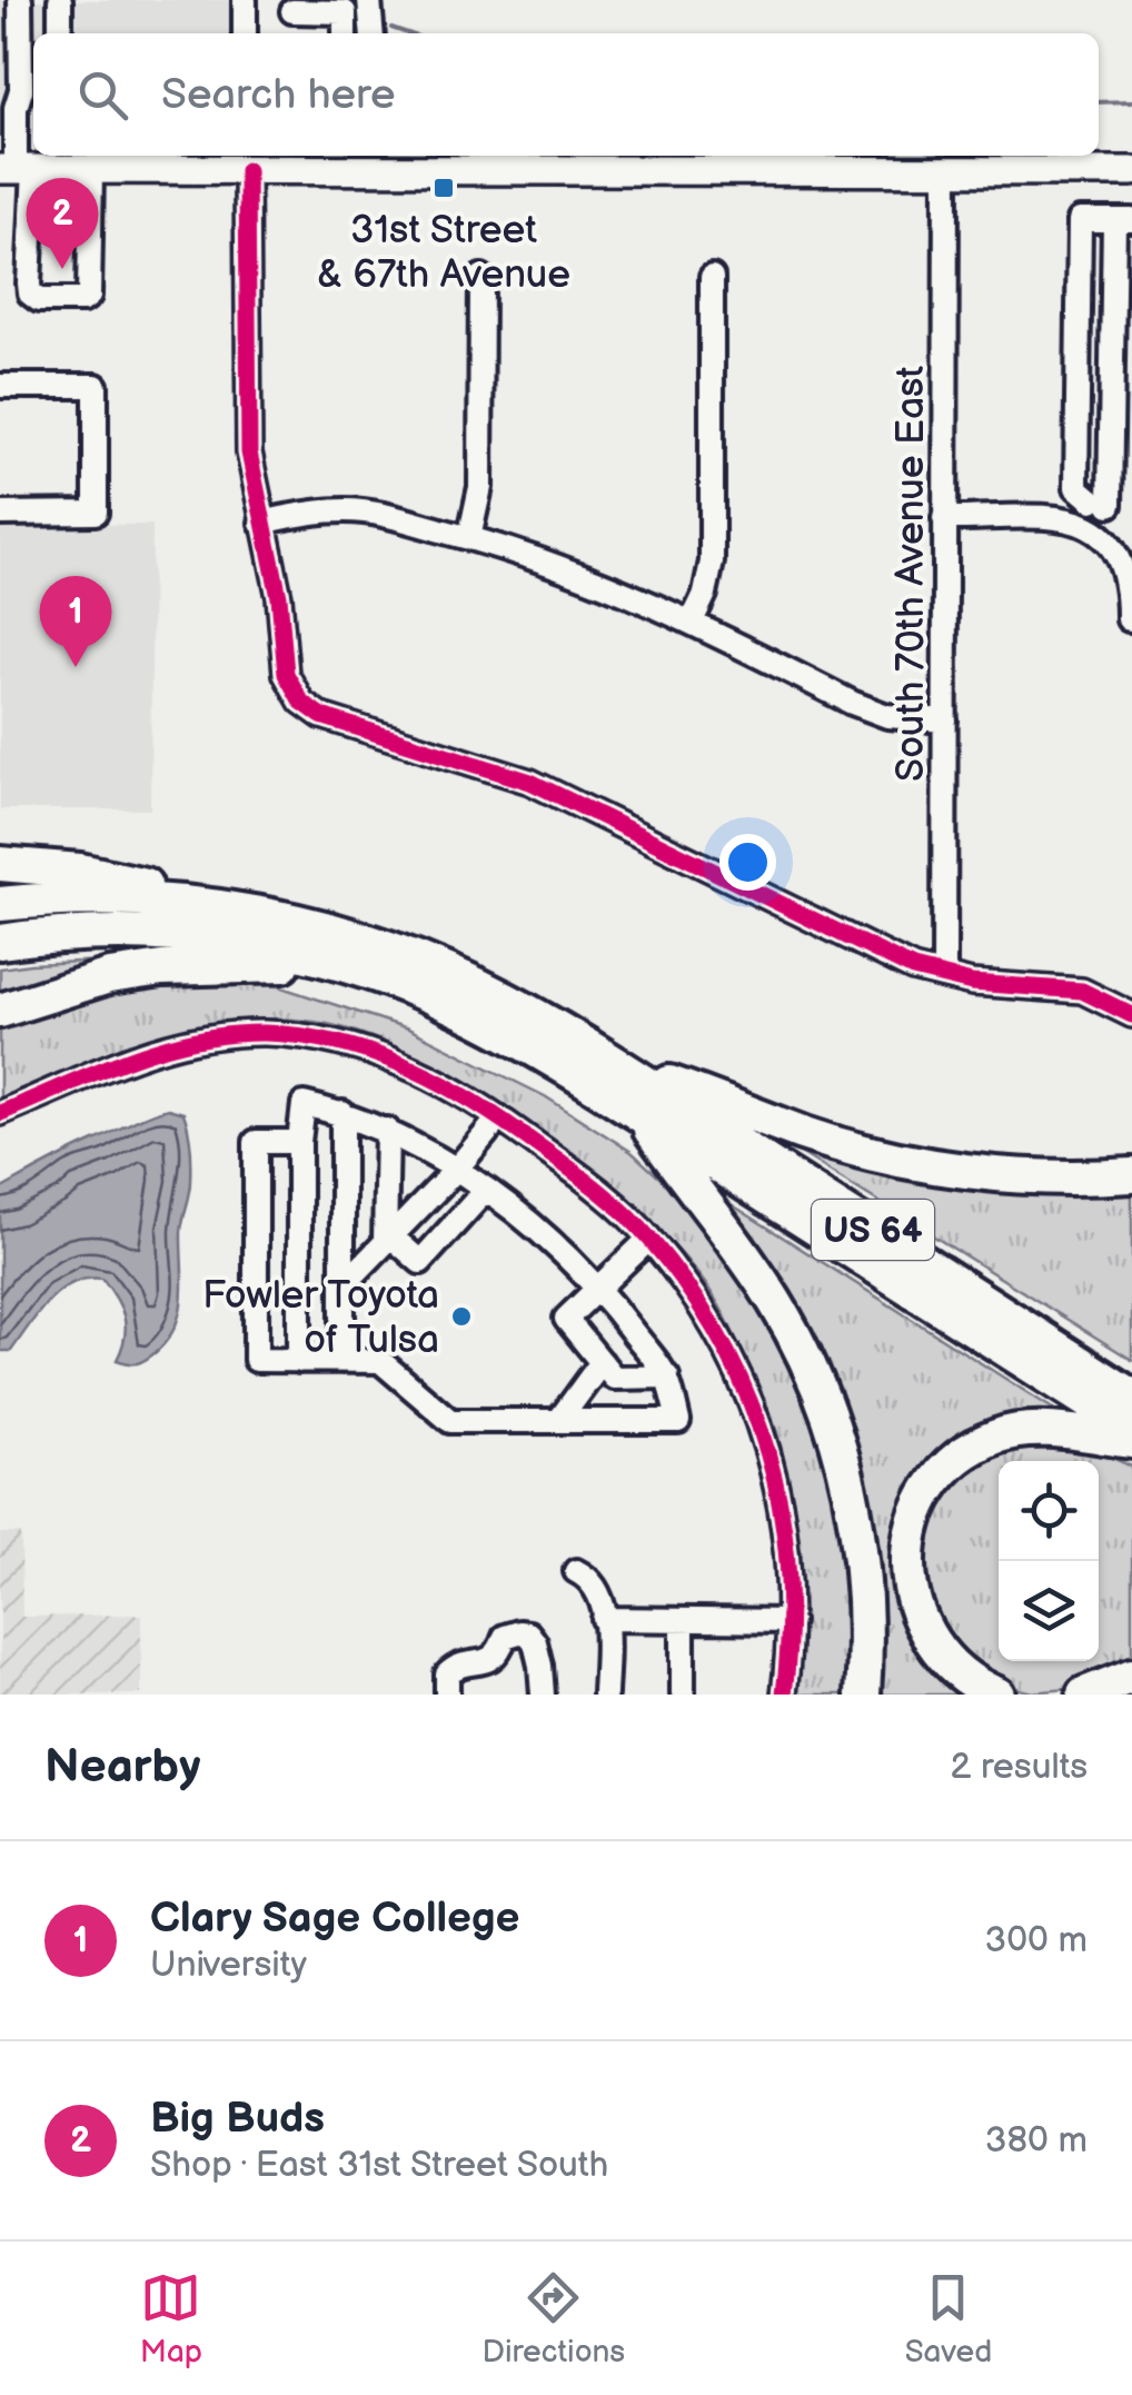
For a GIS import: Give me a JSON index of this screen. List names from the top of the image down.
{
  "streets": {
    "highway": ["US 64"],
    "street": ["South 70th Avenue East"]
  },
  "places": {
    "transit": ["31st Street & 67th Avenue"],
    "other": ["Fowler Toyota of Tulsa"]
  },
  "page": {
    "search": "Search here",
    "pins": ["2", "1"],
    "heading": ["Nearby", "2 results"],
    "list": [
      {
        "mark": "1",
        "name": "Clary Sage College",
        "note": "University",
        "value": "300 m"
      },
      {
        "mark": "2",
        "name": "Big Buds",
        "note": "Shop · East 31st Street South",
        "value": "380 m"
      }
    ],
    "nav": ["Map", "Directions", "Saved"]
  }
}
